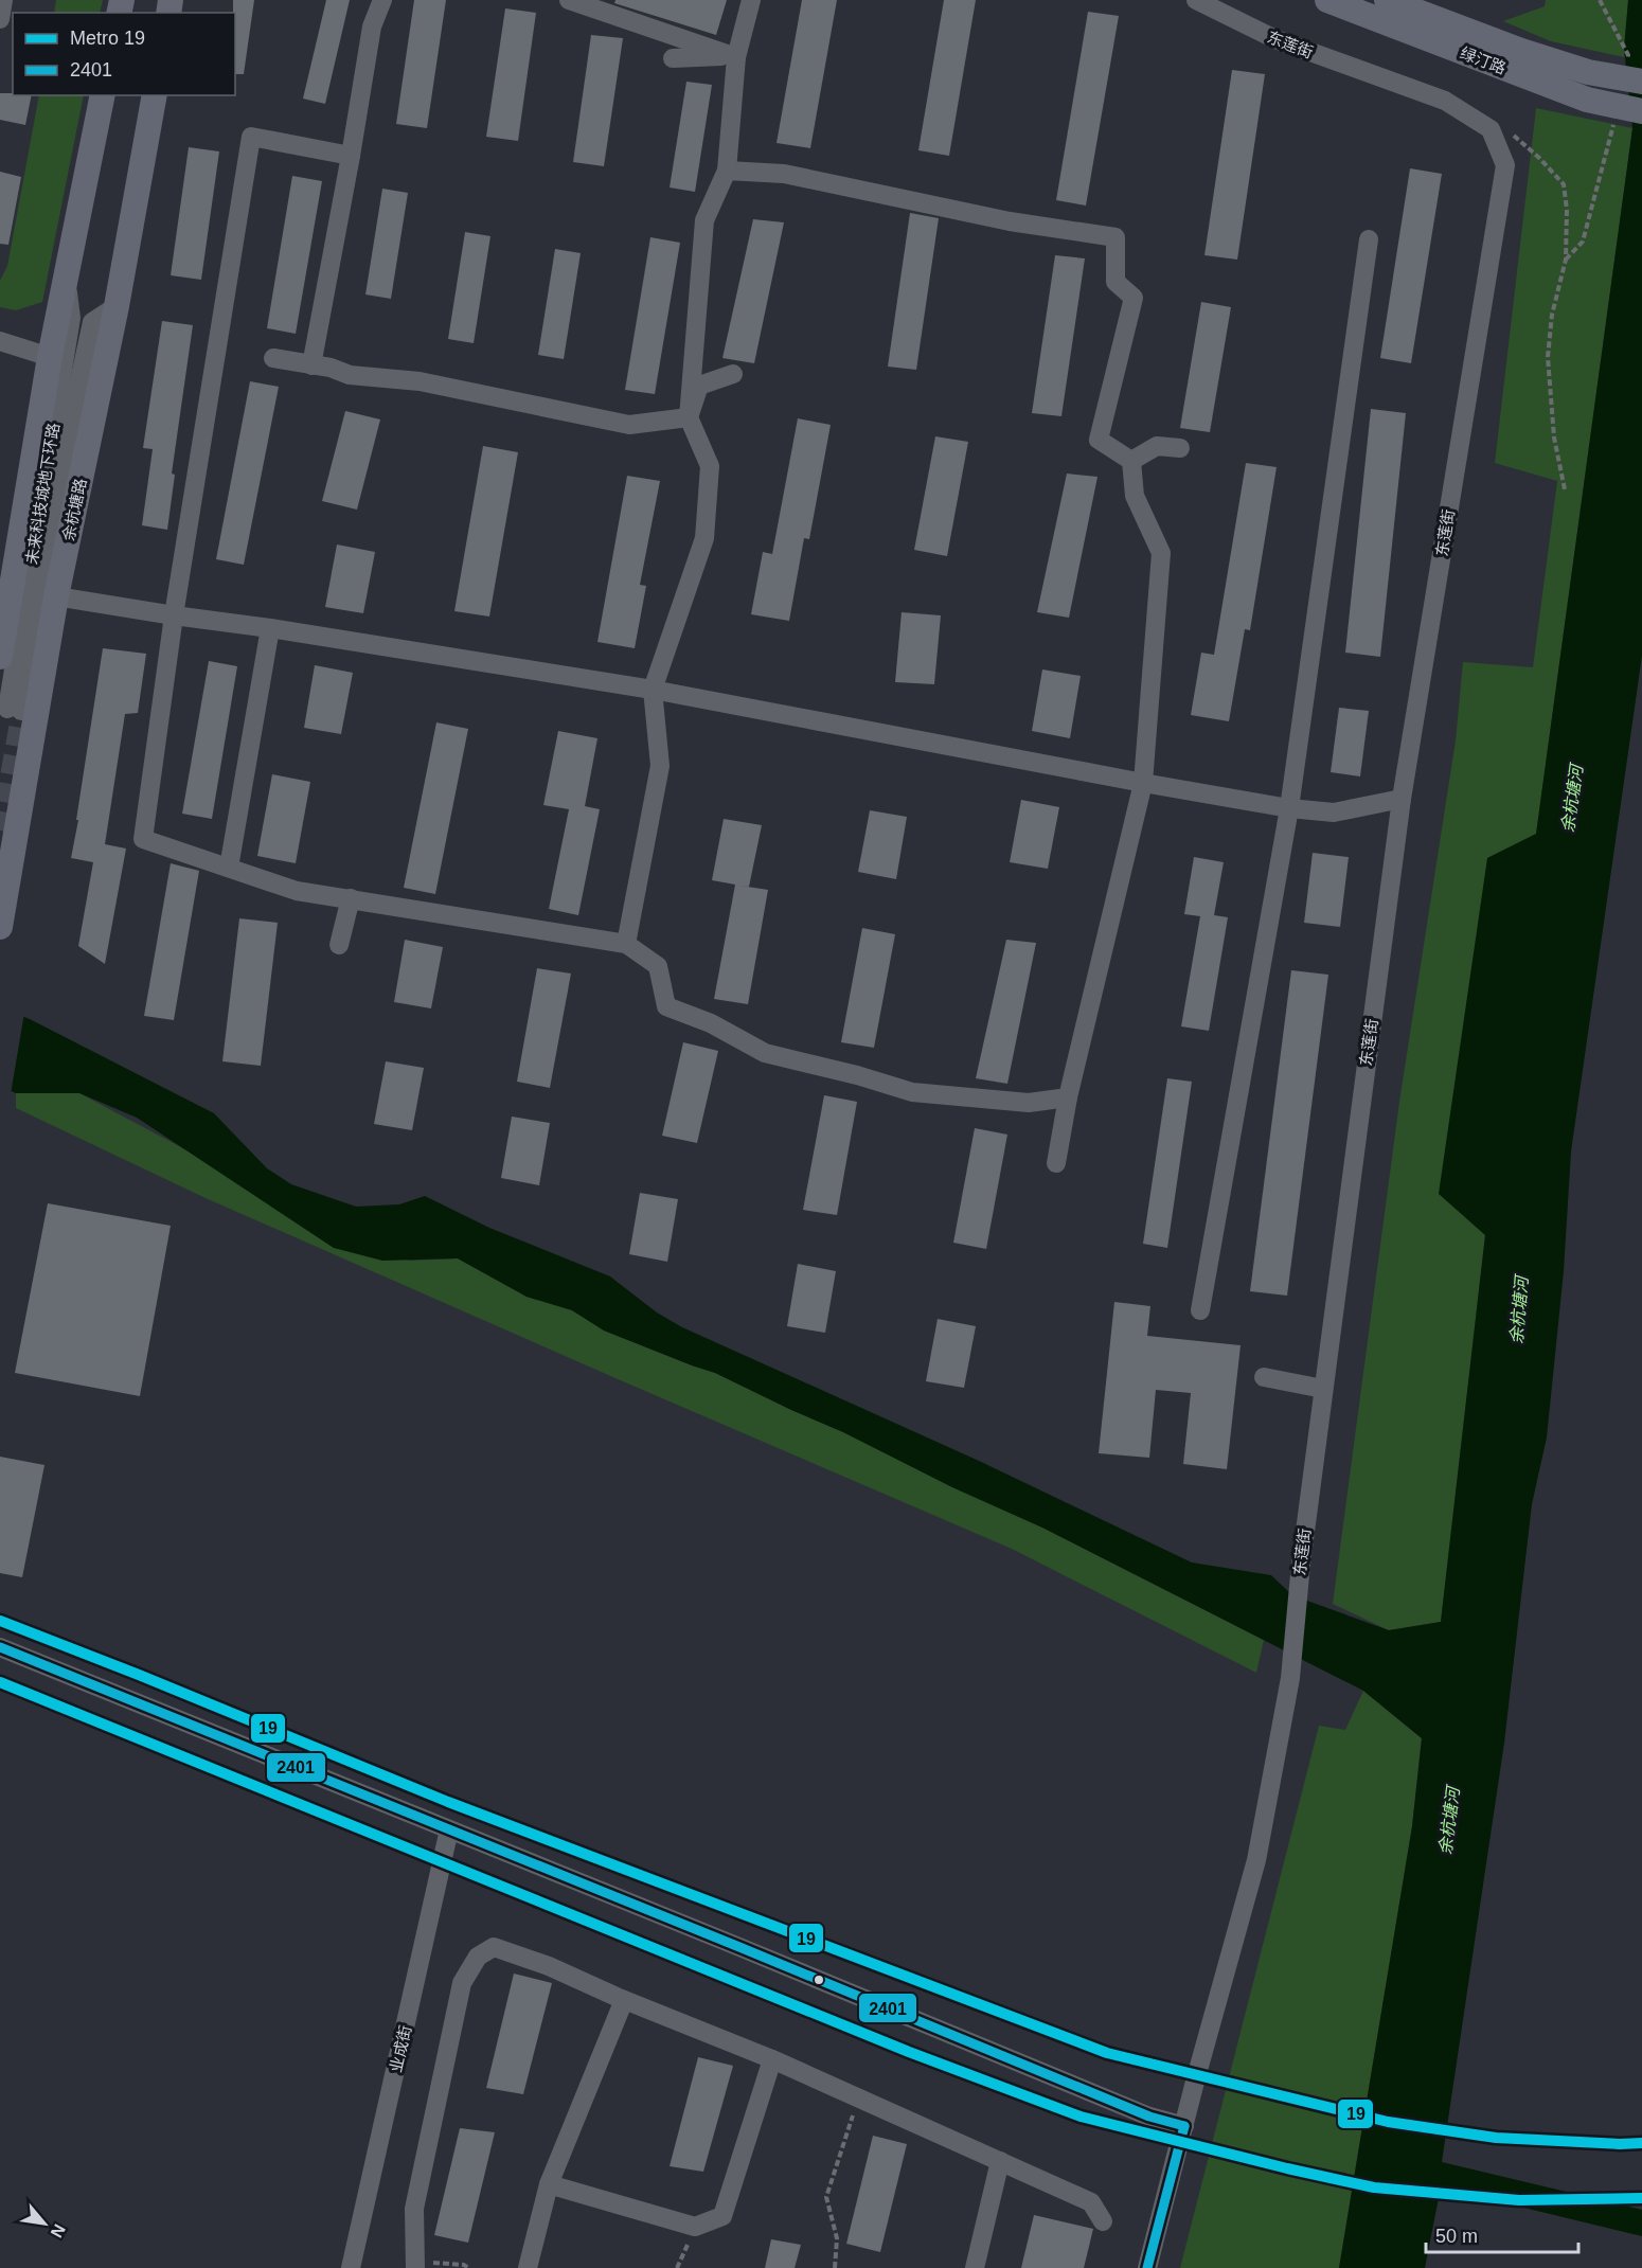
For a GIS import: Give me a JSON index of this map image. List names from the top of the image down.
{
  "streets": {
    "main road": ["绿汀路", "余杭塘路"],
    "street": ["东莲街", "未来科技城地下环路", "业成街"]
  },
  "crossings": [
    ["未来科技城地下环路", "余杭塘路"]
  ],
  "water": ["余杭塘河"],
  "lines": ["metro line 19", "transit line 2401"],
  "legend": ["Metro 19", "2401"],
  "scale_bar": "50 m",
  "north": "bottom right"
}
